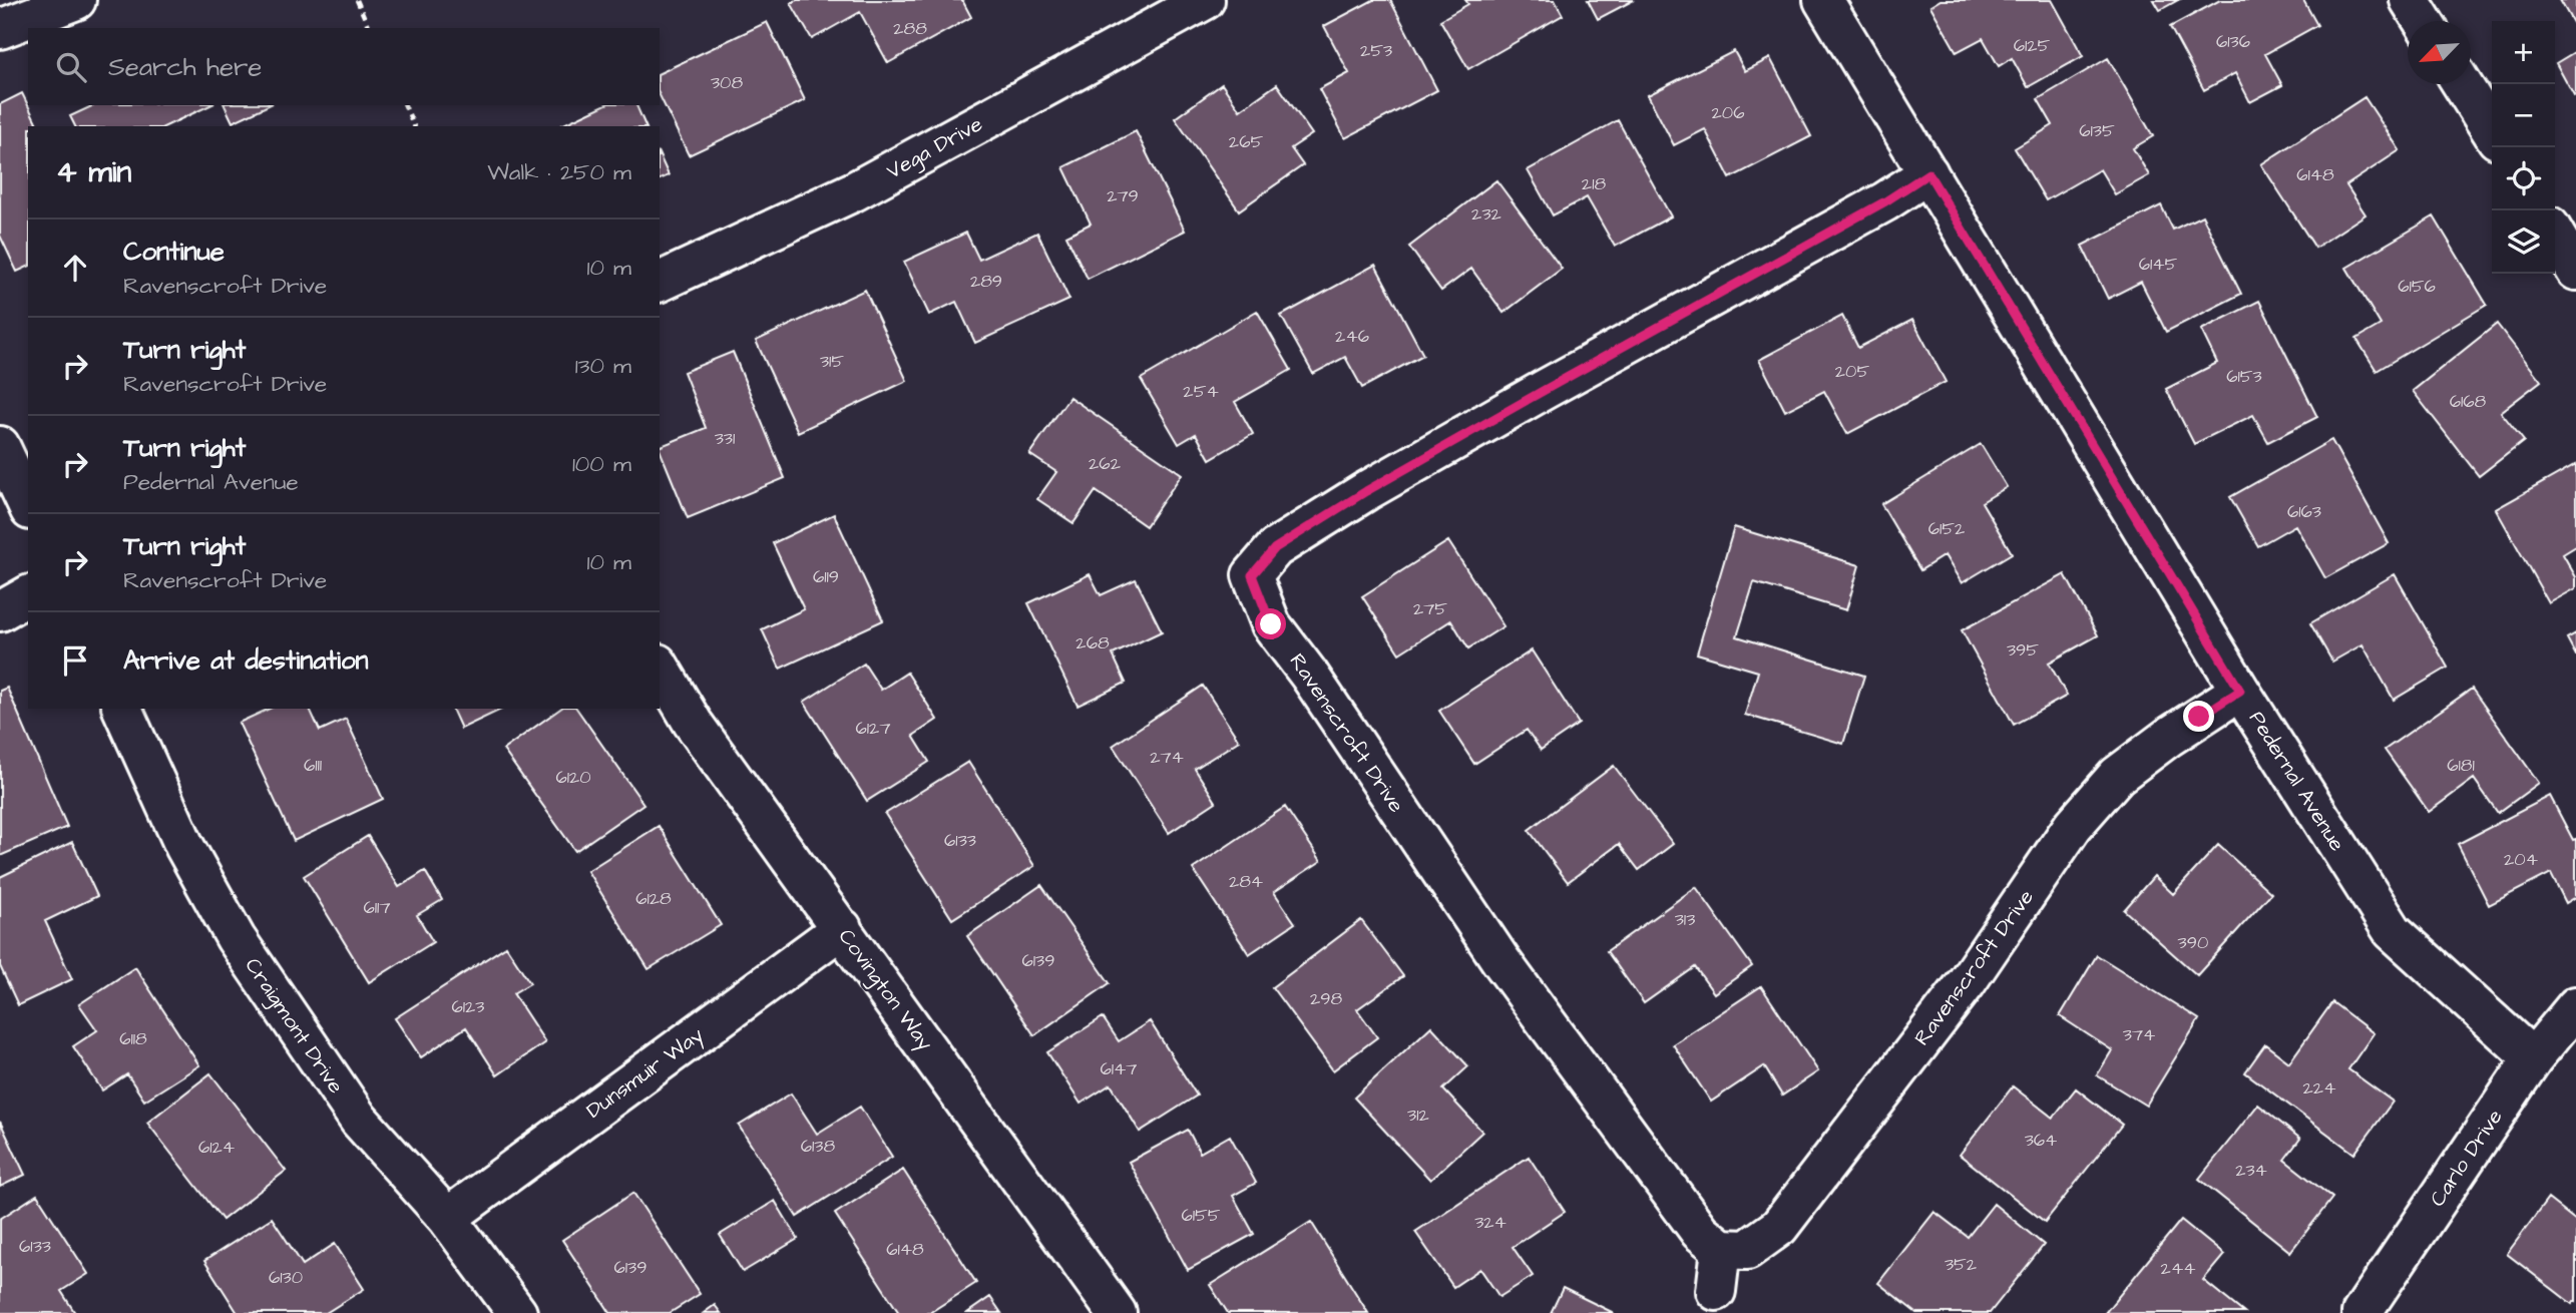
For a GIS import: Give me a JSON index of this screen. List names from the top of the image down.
{
  "streets": {
    "street": [
      "Vega Drive",
      "Ravenscroft Drive",
      "Pedernal Avenue",
      "Covington Way",
      "Craigmont Drive",
      "Dunsmuir Way",
      "Carlo Drive"
    ]
  },
  "crossings": [
    ["Ravenscroft Drive", "Pedernal Avenue"],
    ["Pedernal Avenue", "Carlo Drive"],
    ["Covington Way", "Dunsmuir Way"],
    ["Craigmont Drive", "Dunsmuir Way"]
  ],
  "house_numbers": [
    "288",
    "6136",
    "6125",
    "253",
    "308",
    "206",
    "6135",
    "265",
    "6148",
    "218",
    "279",
    "232",
    "6145",
    "289",
    "6156",
    "246",
    "315",
    "205",
    "6153",
    "254",
    "6168",
    "331",
    "262",
    "6163",
    "6152",
    "6119",
    "275",
    "268",
    "395",
    "6127",
    "274",
    "6111",
    "6181",
    "6120",
    "6133",
    "204",
    "284",
    "6128",
    "6117",
    "313",
    "390",
    "6139",
    "298",
    "6123",
    "374",
    "6118",
    "6147",
    "224",
    "312",
    "364",
    "6138",
    "6124",
    "234",
    "6155",
    "324",
    "6133",
    "6148",
    "352",
    "6139",
    "244",
    "6130"
  ],
  "north": "bottom left",
  "page": {
    "map_buttons": ["+", "−"],
    "search": "Search here",
    "heading": ["4 min", "Walk · 250 m"],
    "list": [
      ["Continue", "Ravenscroft Drive", "10 m"],
      ["Turn right", "Ravenscroft Drive", "130 m"],
      ["Turn right", "Pedernal Avenue", "100 m"],
      ["Turn right", "Ravenscroft Drive", "10 m"],
      "Arrive at destination"
    ]
  }
}
